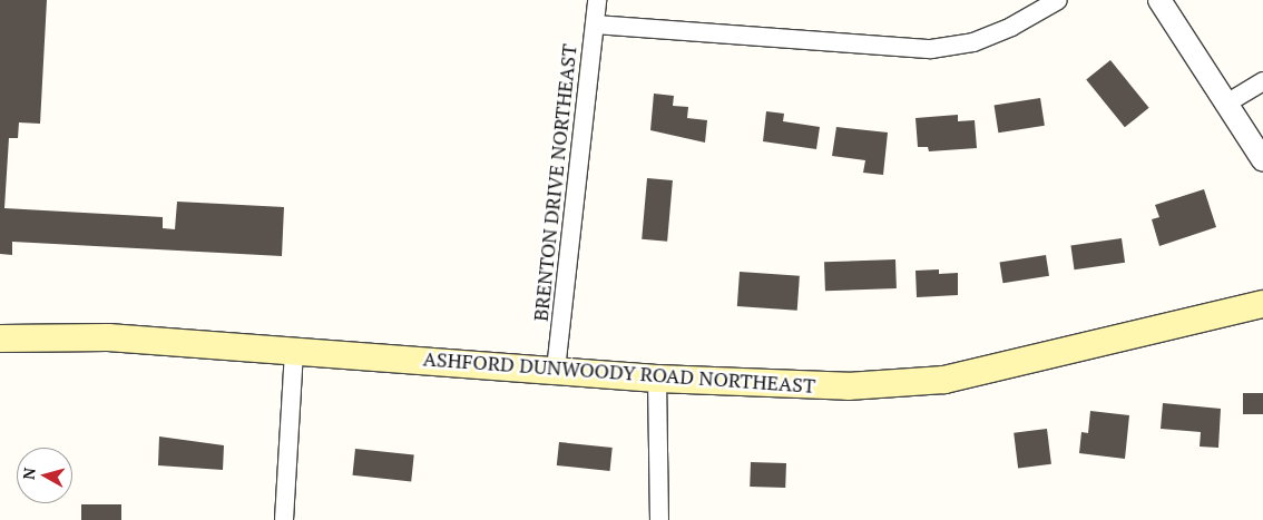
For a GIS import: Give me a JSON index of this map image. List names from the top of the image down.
{
  "streets": {
    "main road": ["ASHFORD DUNWOODY ROAD NORTHEAST"],
    "street": ["BRENTON DRIVE NORTHEAST"]
  },
  "crossings": [
    ["BRENTON DRIVE NORTHEAST", "ASHFORD DUNWOODY ROAD NORTHEAST"]
  ],
  "north": "left"
}
